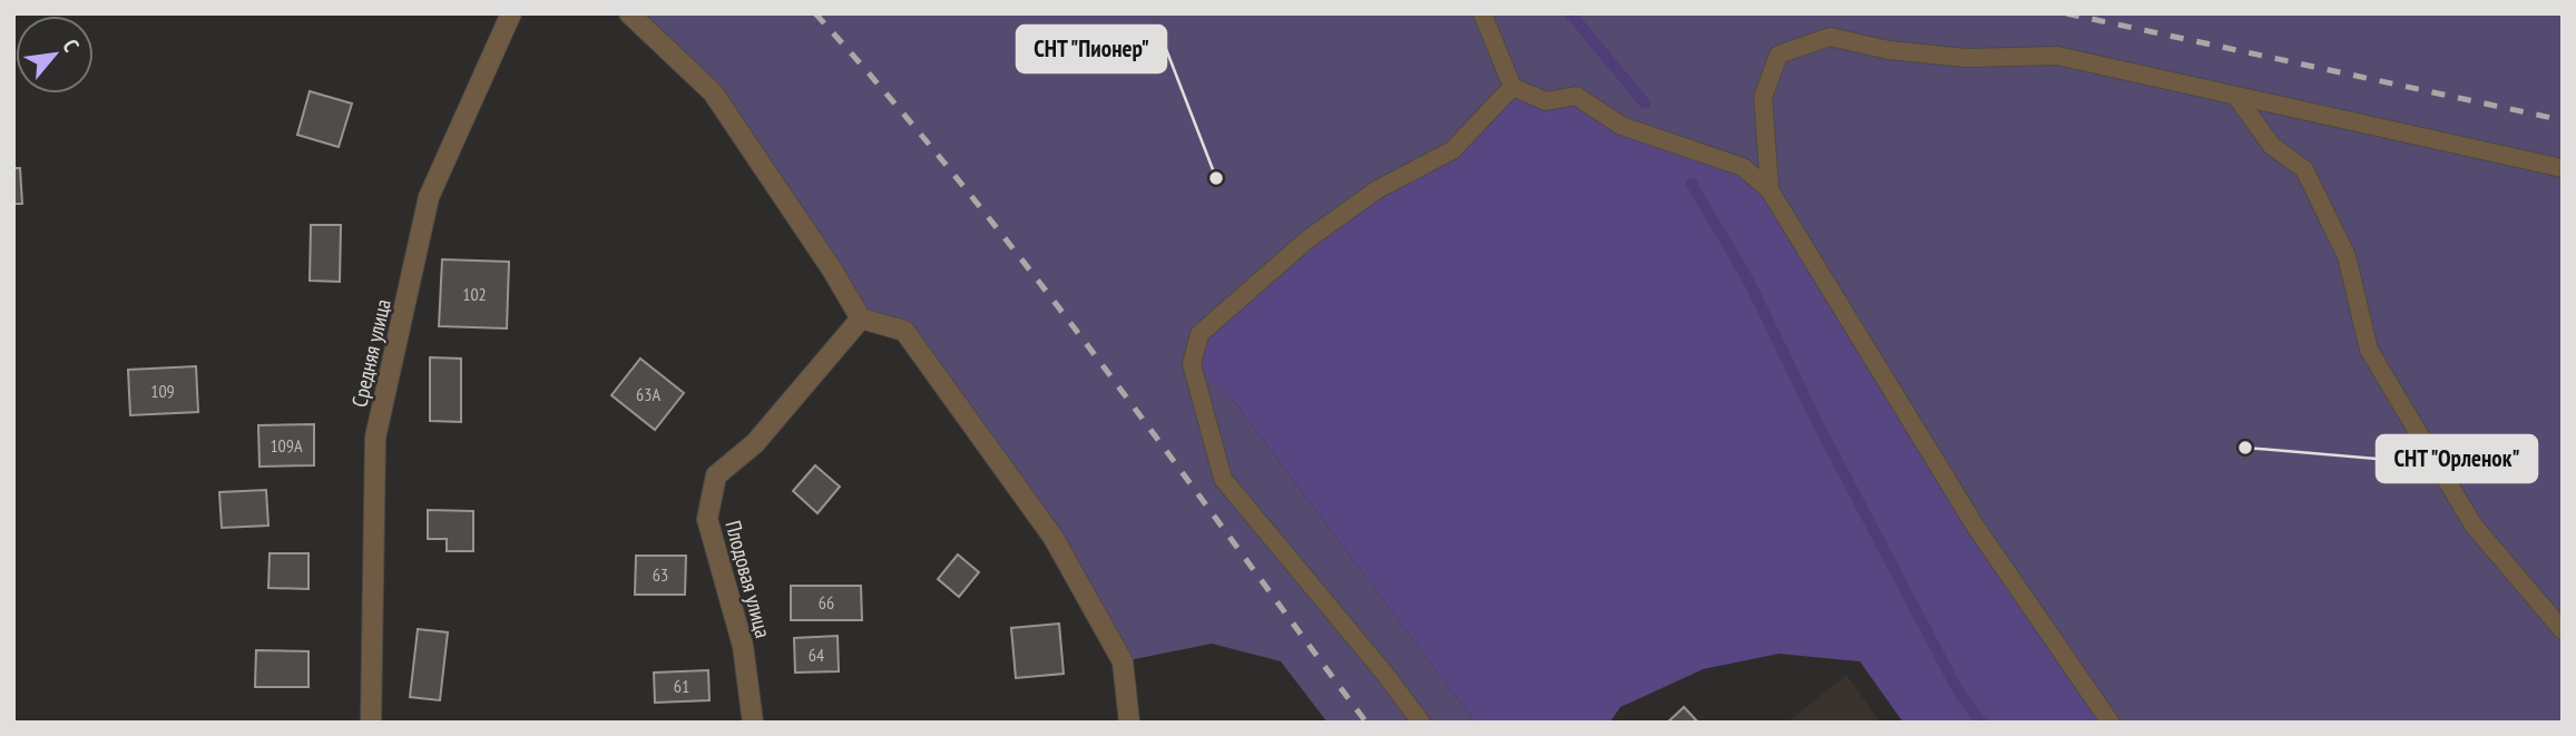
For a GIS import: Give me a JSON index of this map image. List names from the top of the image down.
{
  "streets": {
    "street": ["Средняя улица", "Плодовая улица"]
  },
  "places": ["СНТ \"Пионер\"", "СНТ \"Орленок\""],
  "house_numbers": [
    "102",
    "109",
    "63А",
    "109А",
    "63",
    "66",
    "64",
    "61"
  ],
  "north": "top right"
}
